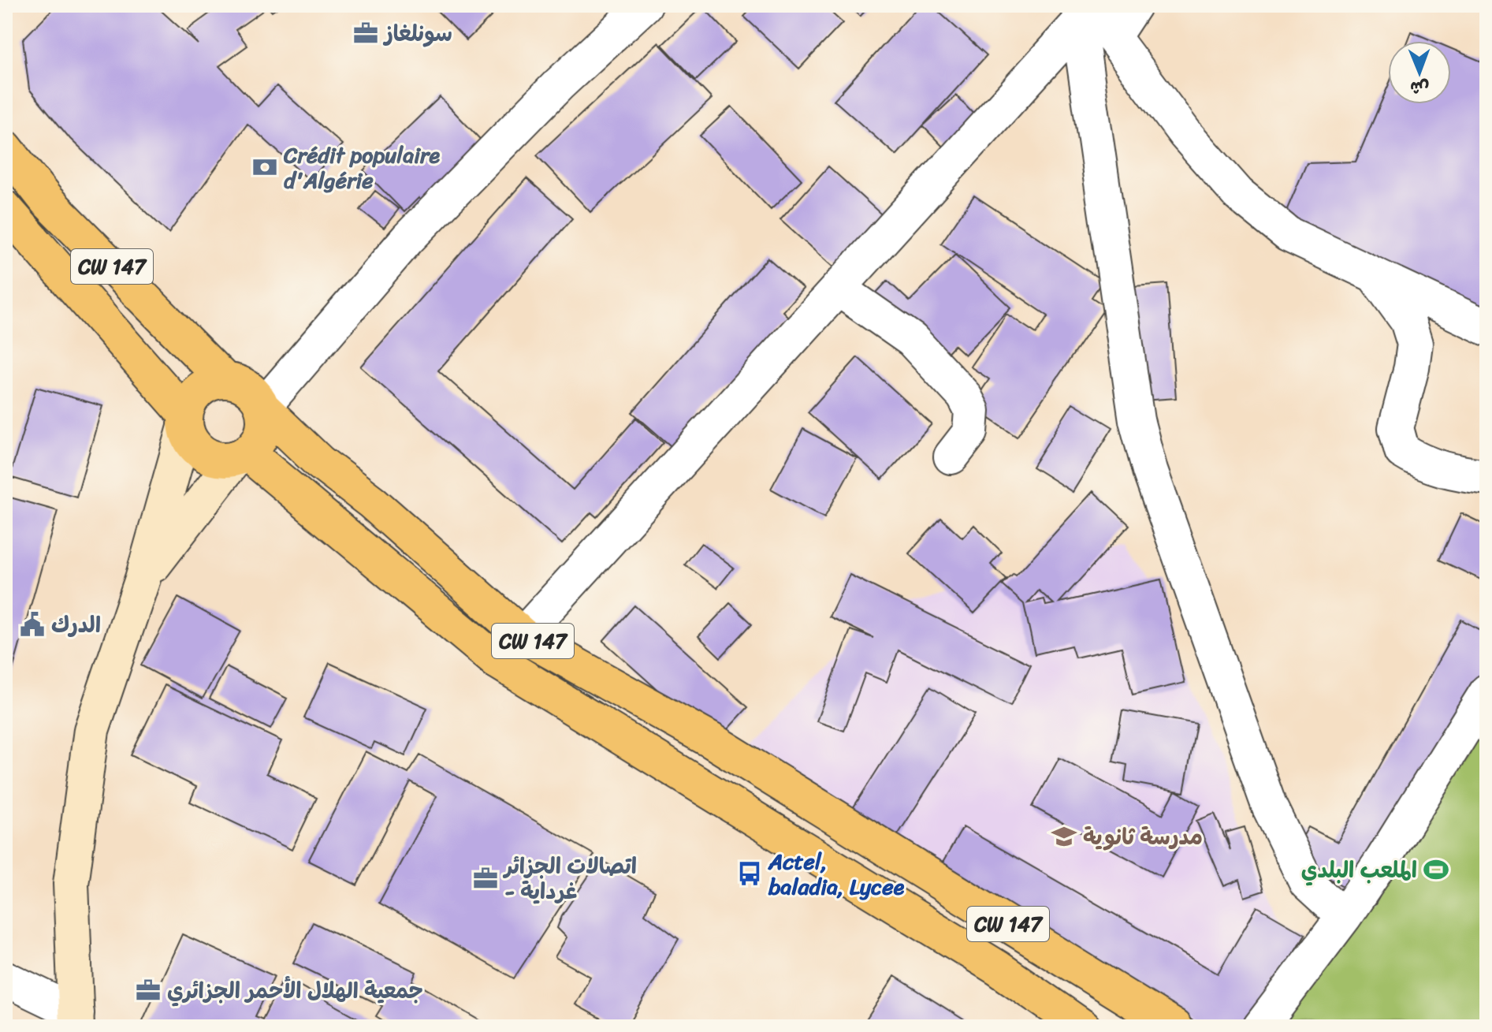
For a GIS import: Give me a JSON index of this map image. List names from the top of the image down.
{
  "streets": {
    "main road": ["CW 147"]
  },
  "places": {
    "office": ["سونلغاز", "اتصالات الجزائر - غرداية", "جمعية الهلال الأحمر الجزائري"],
    "bank": ["Crédit populaire d'Algérie"],
    "public building": ["الدرك"],
    "school or university": ["مدرسة ثانوية"],
    "sports": ["الملعب البلدي"],
    "bus stop": ["Actel, baladia, Lycee"]
  },
  "north": "bottom"
}
